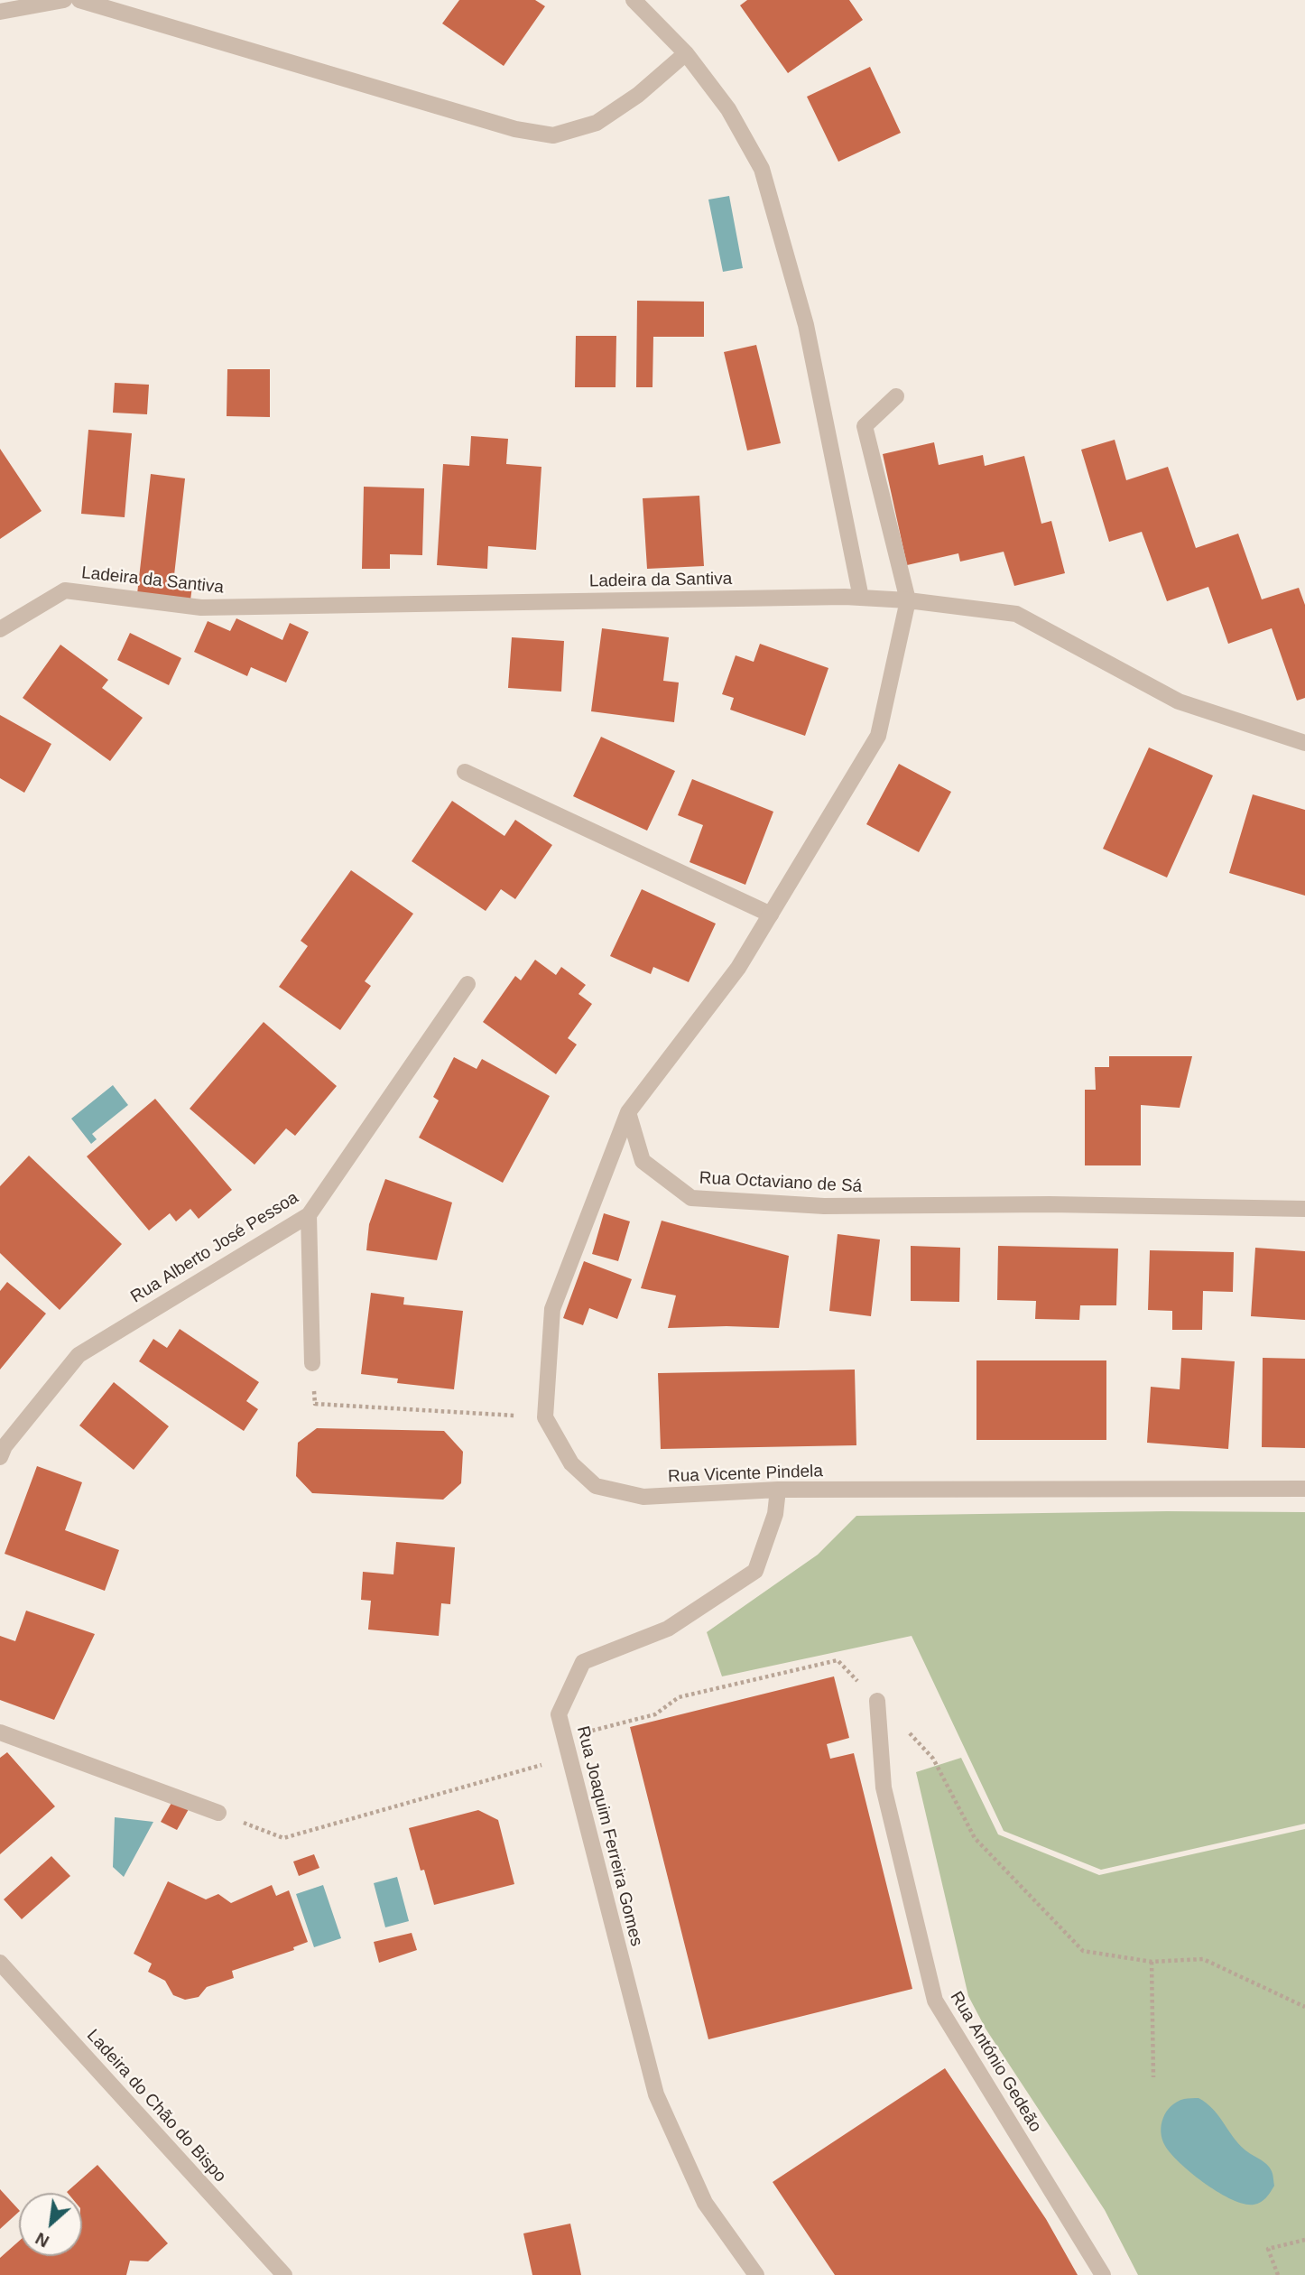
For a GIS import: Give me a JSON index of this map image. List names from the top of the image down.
{
  "streets": {
    "street": [
      "Ladeira da Santiva",
      "Rua Octaviano de Sá",
      "Rua Alberto José Pessoa",
      "Rua Vicente Pindela",
      "Rua Joaquim Ferreira Gomes",
      "Rua António Gedeão",
      "Ladeira do Chão do Bispo"
    ]
  },
  "crossings": [
    ["Rua Octaviano de Sá", "Rua Vicente Pindela"],
    ["Rua Vicente Pindela", "Rua Joaquim Ferreira Gomes"]
  ],
  "north": "bottom left"
}
